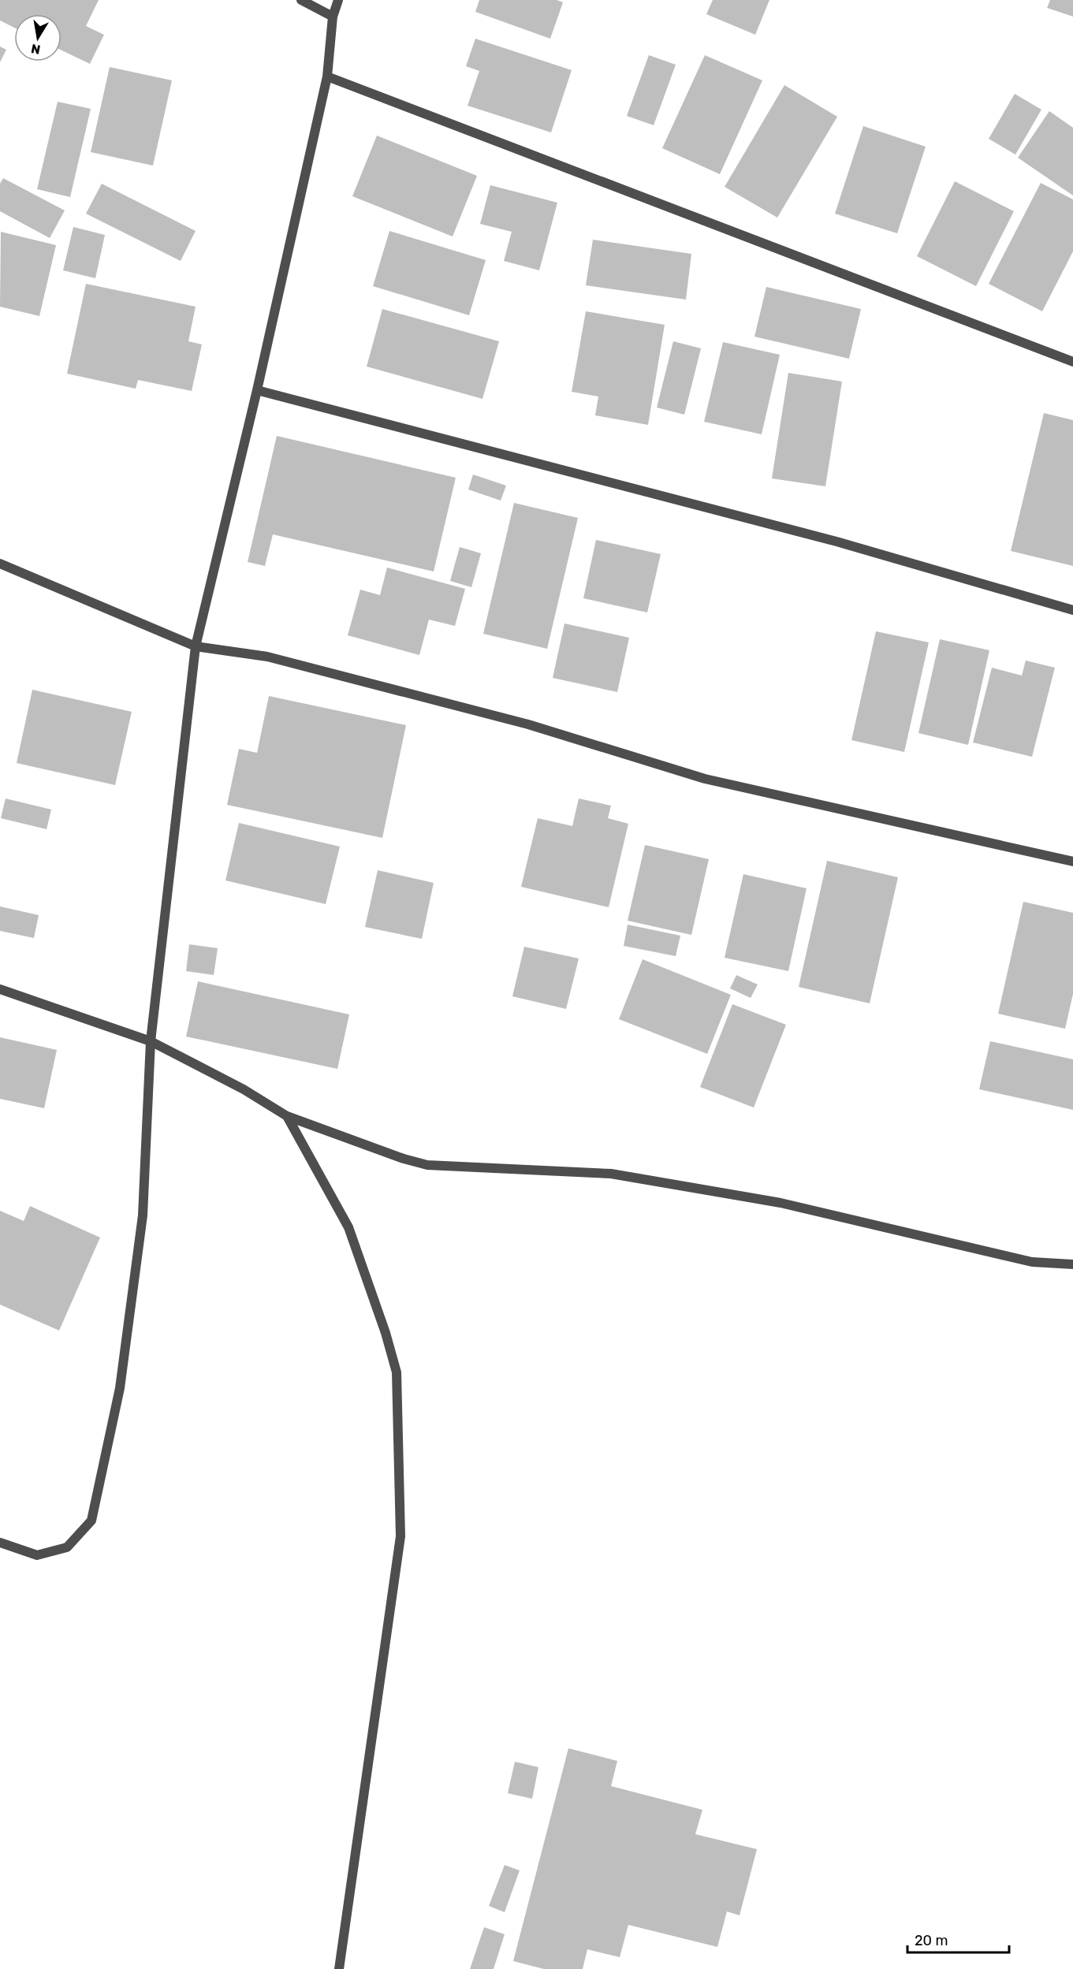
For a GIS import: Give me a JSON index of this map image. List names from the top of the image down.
{
  "scale_bar": "20 m",
  "north": "bottom"
}
